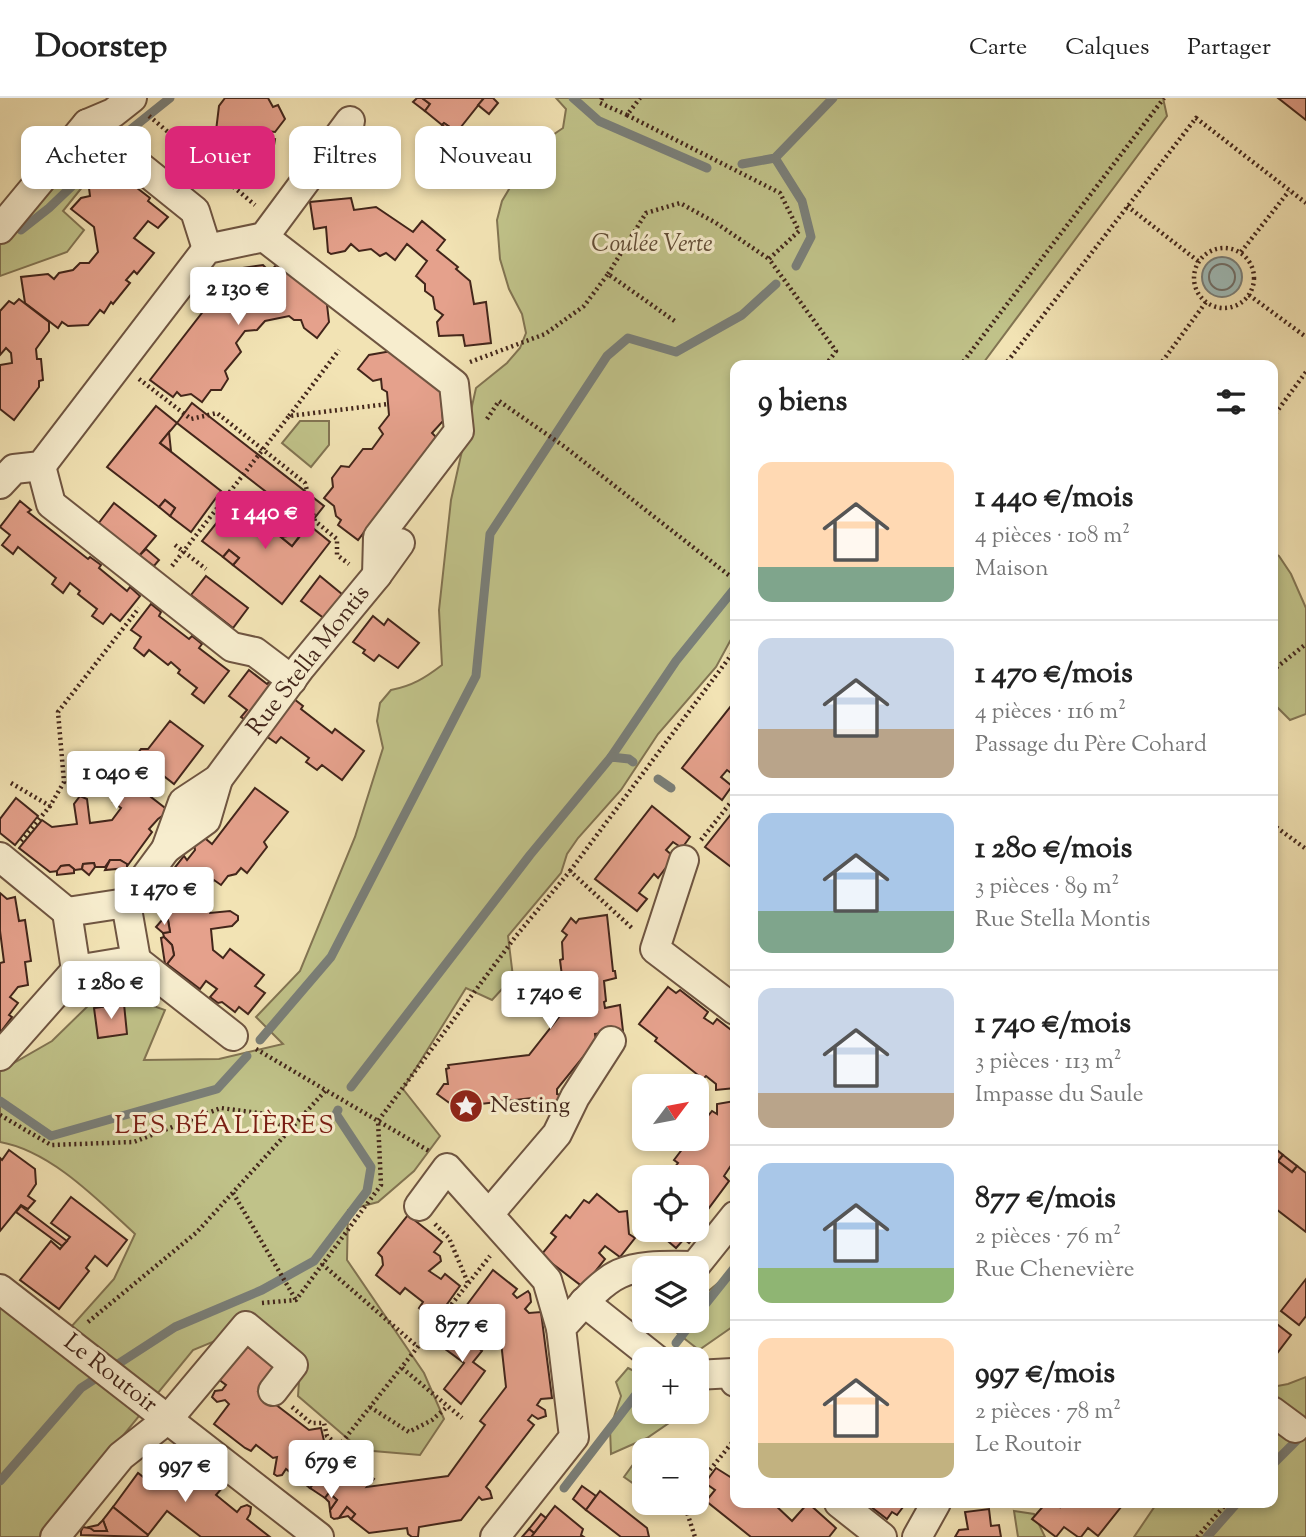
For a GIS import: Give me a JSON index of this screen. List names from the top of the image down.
{
  "streets": {
    "street": ["Rue Stella Montis", "Le Routoir"]
  },
  "districts": ["LES BÉALIÈRES"],
  "parks": ["Coulée Verte"],
  "places": {
    "place": ["Nesting"]
  },
  "north": "top right",
  "page": {
    "header": "Doorstep",
    "nav": ["Carte", "Calques", "Partager"],
    "chip": [
      "Acheter",
      "Louer",
      "Filtres",
      "Nouveau"
    ],
    "price": [
      "2 130 €",
      "1 440 €",
      "1 040 €",
      "1 470 €",
      "1 280 €",
      "1 740 €",
      "877 €",
      "679 €",
      "997 €"
    ],
    "heading": "9 biens",
    "list": [
      {
        "name": "1 440 €/mois",
        "note": "4 pièces · 108 m² · Maison"
      },
      {
        "name": "1 470 €/mois",
        "note": "4 pièces · 116 m² · Passage du Père Cohard"
      },
      {
        "name": "1 280 €/mois",
        "note": "3 pièces · 89 m² · Rue Stella Montis"
      },
      {
        "name": "1 740 €/mois",
        "note": "3 pièces · 113 m² · Impasse du Saule"
      },
      {
        "name": "877 €/mois",
        "note": "2 pièces · 76 m² · Rue Chenevière"
      },
      {
        "name": "997 €/mois",
        "note": "2 pièces · 78 m² · Le Routoir"
      }
    ],
    "map_buttons": ["+", "−"]
  }
}
